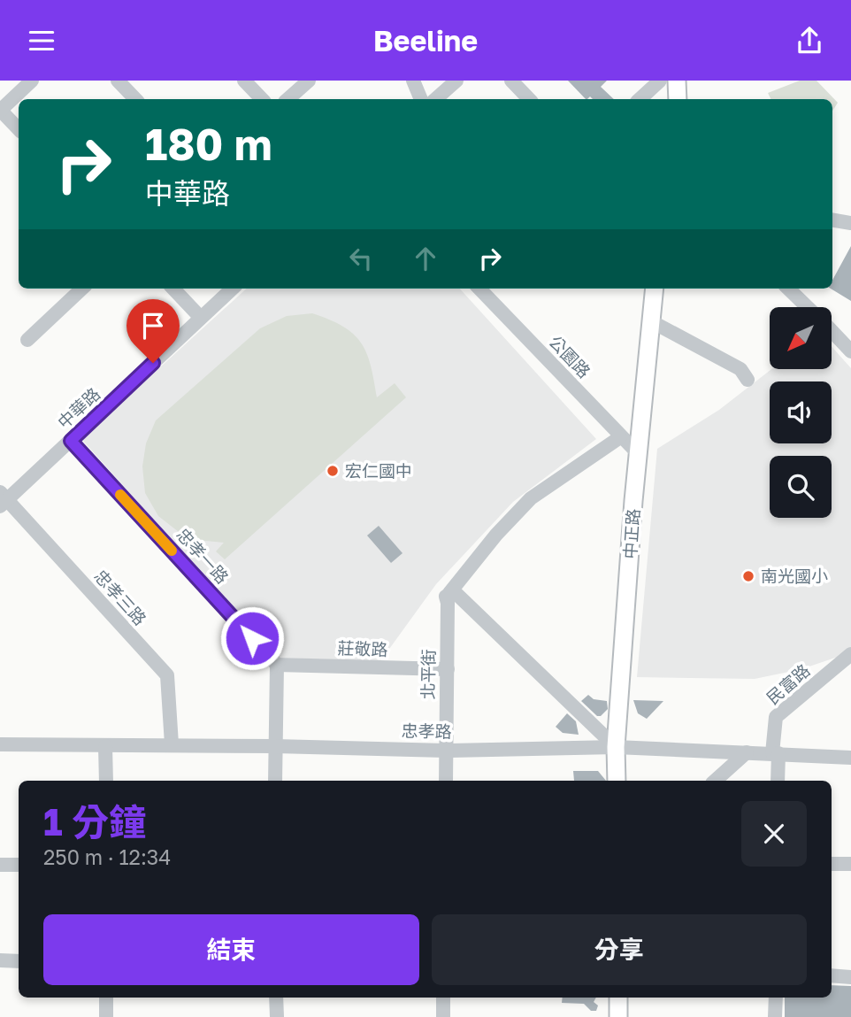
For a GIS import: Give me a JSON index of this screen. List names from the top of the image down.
{
  "streets": {
    "main road": ["中正路"],
    "street": [
      "公園路",
      "中華路",
      "忠孝一路",
      "忠孝三路",
      "莊敬路",
      "北平街",
      "民富路",
      "忠孝路"
    ]
  },
  "crossings": [
    ["公園路", "中正路"],
    ["中華路", "忠孝一路"],
    ["中華路", "忠孝三路"],
    ["中正路", "忠孝路"],
    ["忠孝一路", "莊敬路"],
    ["忠孝三路", "忠孝路"],
    ["莊敬路", "北平街"],
    ["北平街", "忠孝路"],
    ["民富路", "忠孝路"]
  ],
  "places": ["宏仁國中", "南光國小"],
  "north": "bottom left",
  "page": {
    "header": "Beeline",
    "turn": ["180 m", "中華路"],
    "heading": ["1 分鐘", "250 m · 12:34"],
    "buttons": ["結束", "分享"]
  }
}
